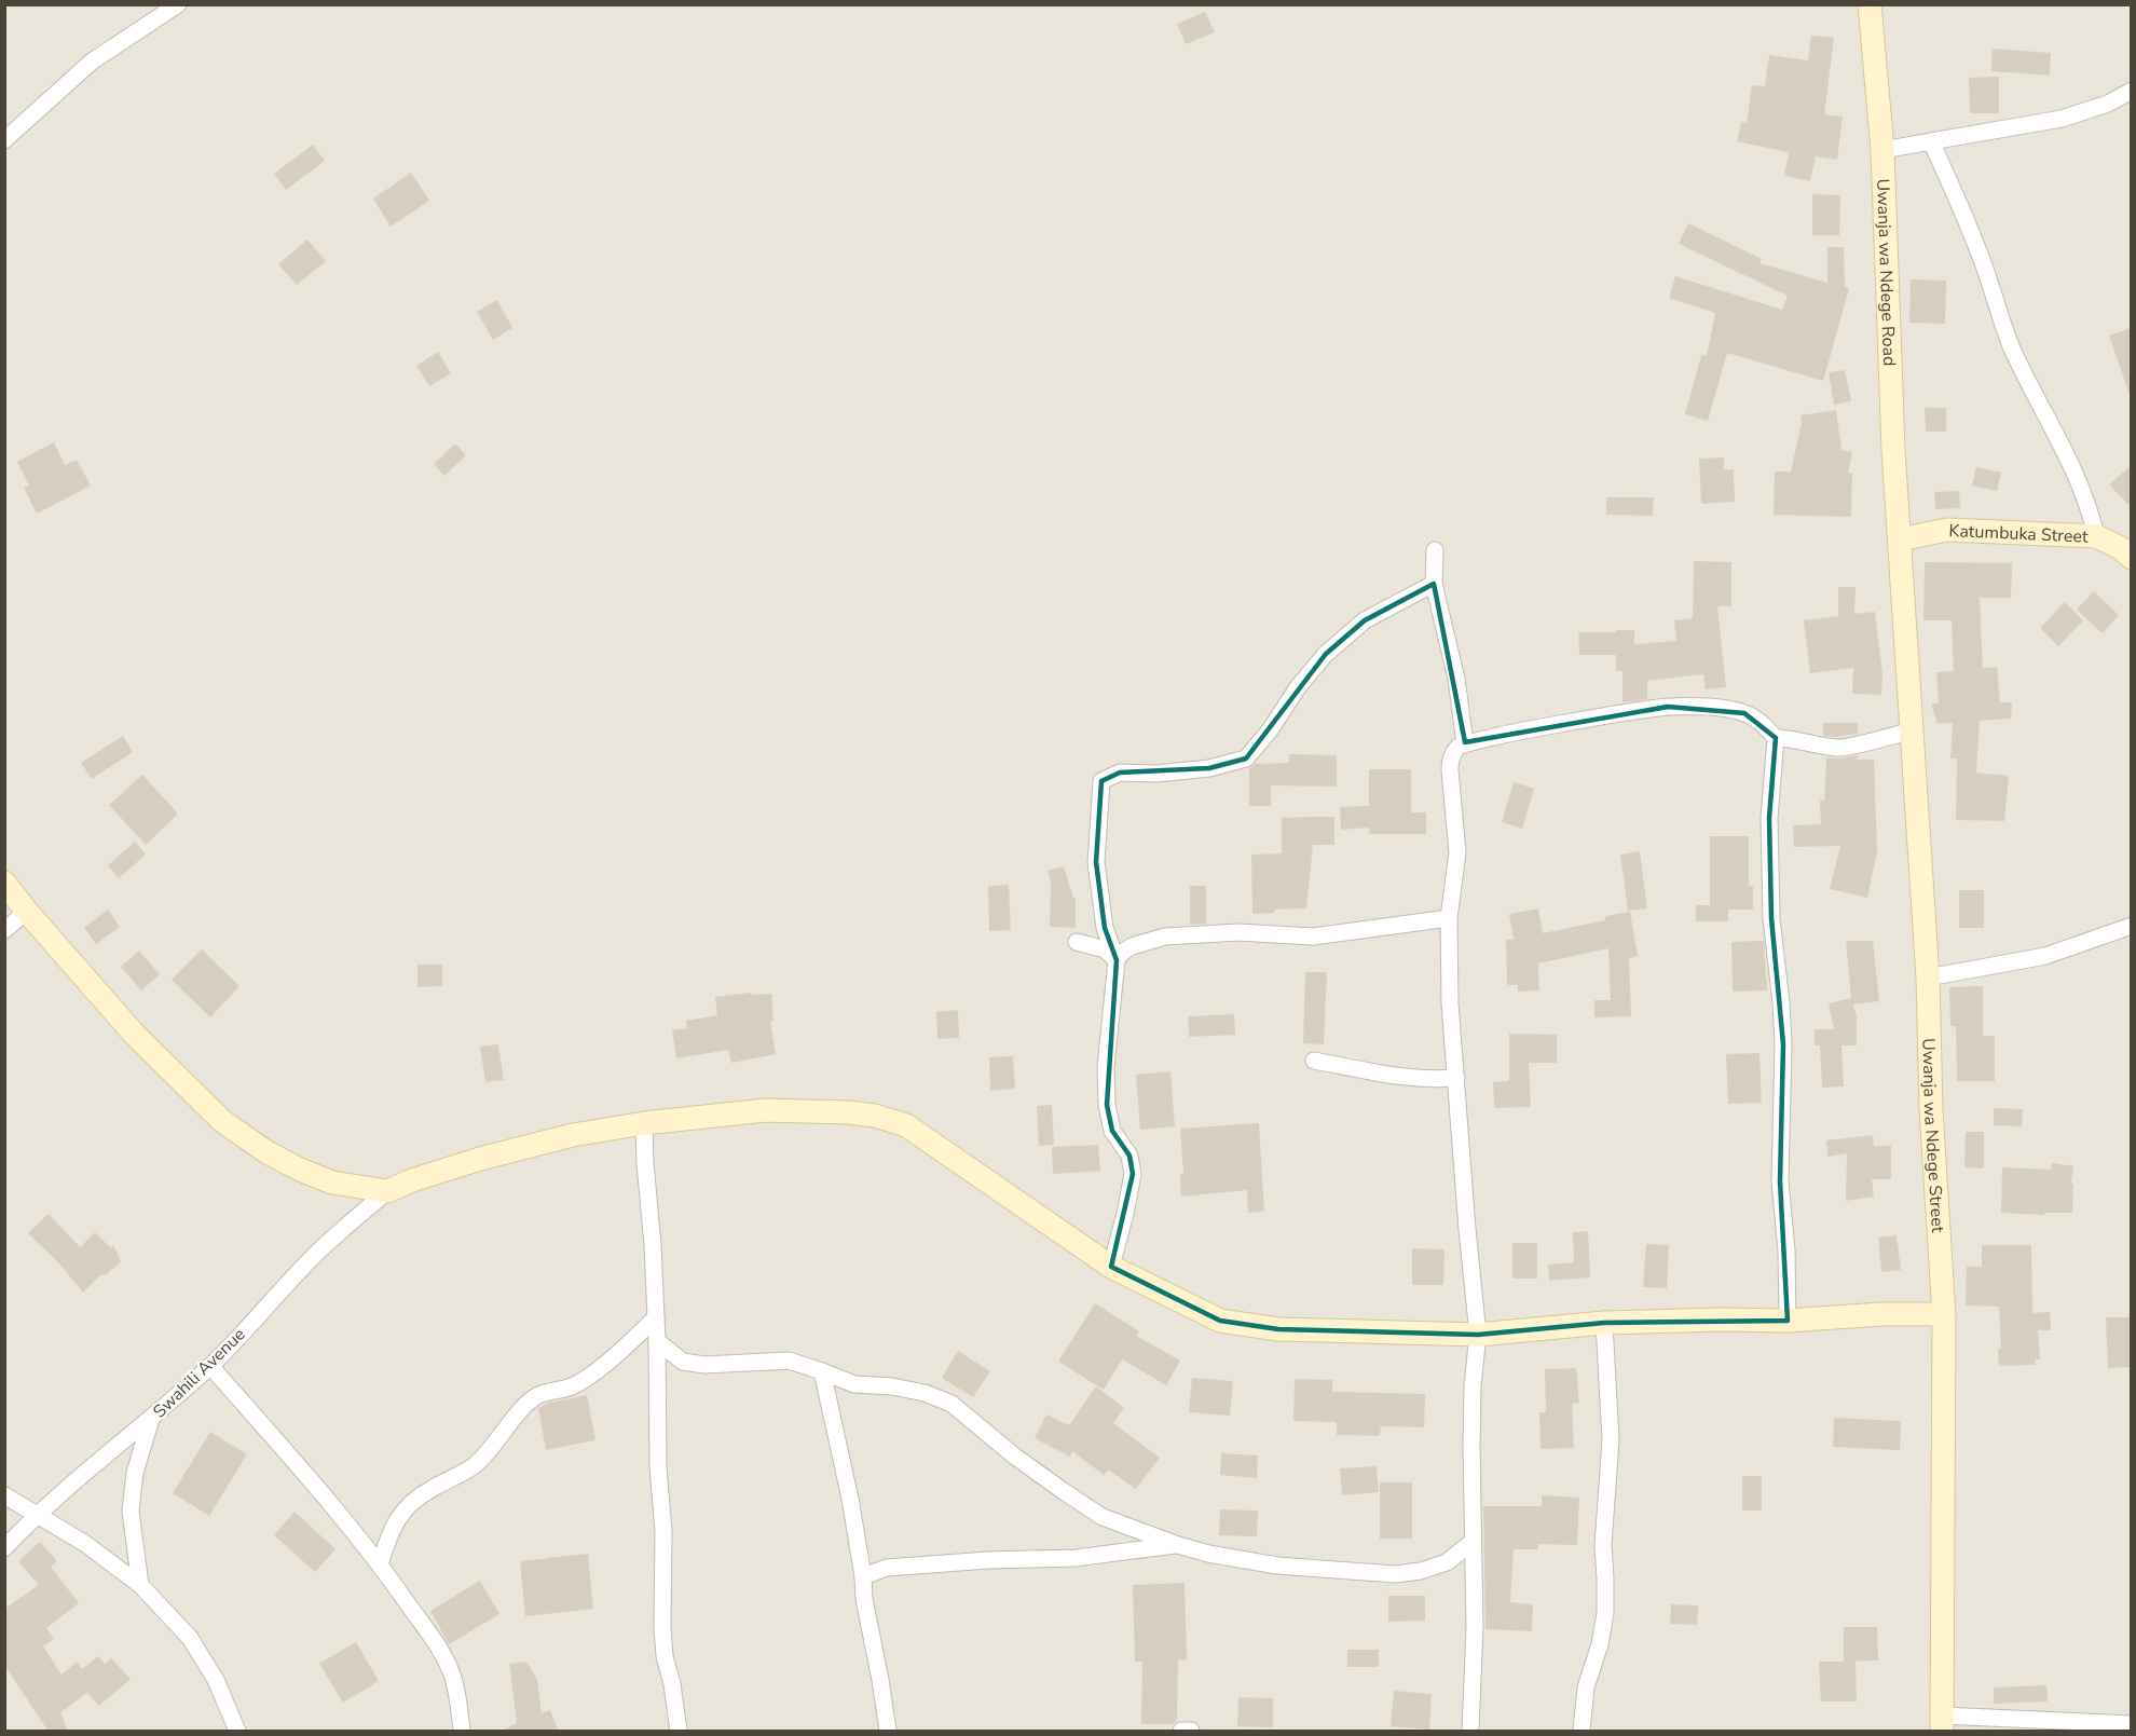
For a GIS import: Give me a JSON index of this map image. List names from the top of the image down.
{
  "streets": {
    "street": [
      "Uwanja wa Ndege Road",
      "Katumbuka Street",
      "Uwanja wa Ndege Street",
      "Swahili Avenue"
    ]
  },
  "crossings": [
    ["Uwanja wa Ndege Road", "Katumbuka Street"],
    ["Uwanja wa Ndege Road", "Uwanja wa Ndege Street"],
    ["Katumbuka Street", "Uwanja wa Ndege Street"]
  ]
}
